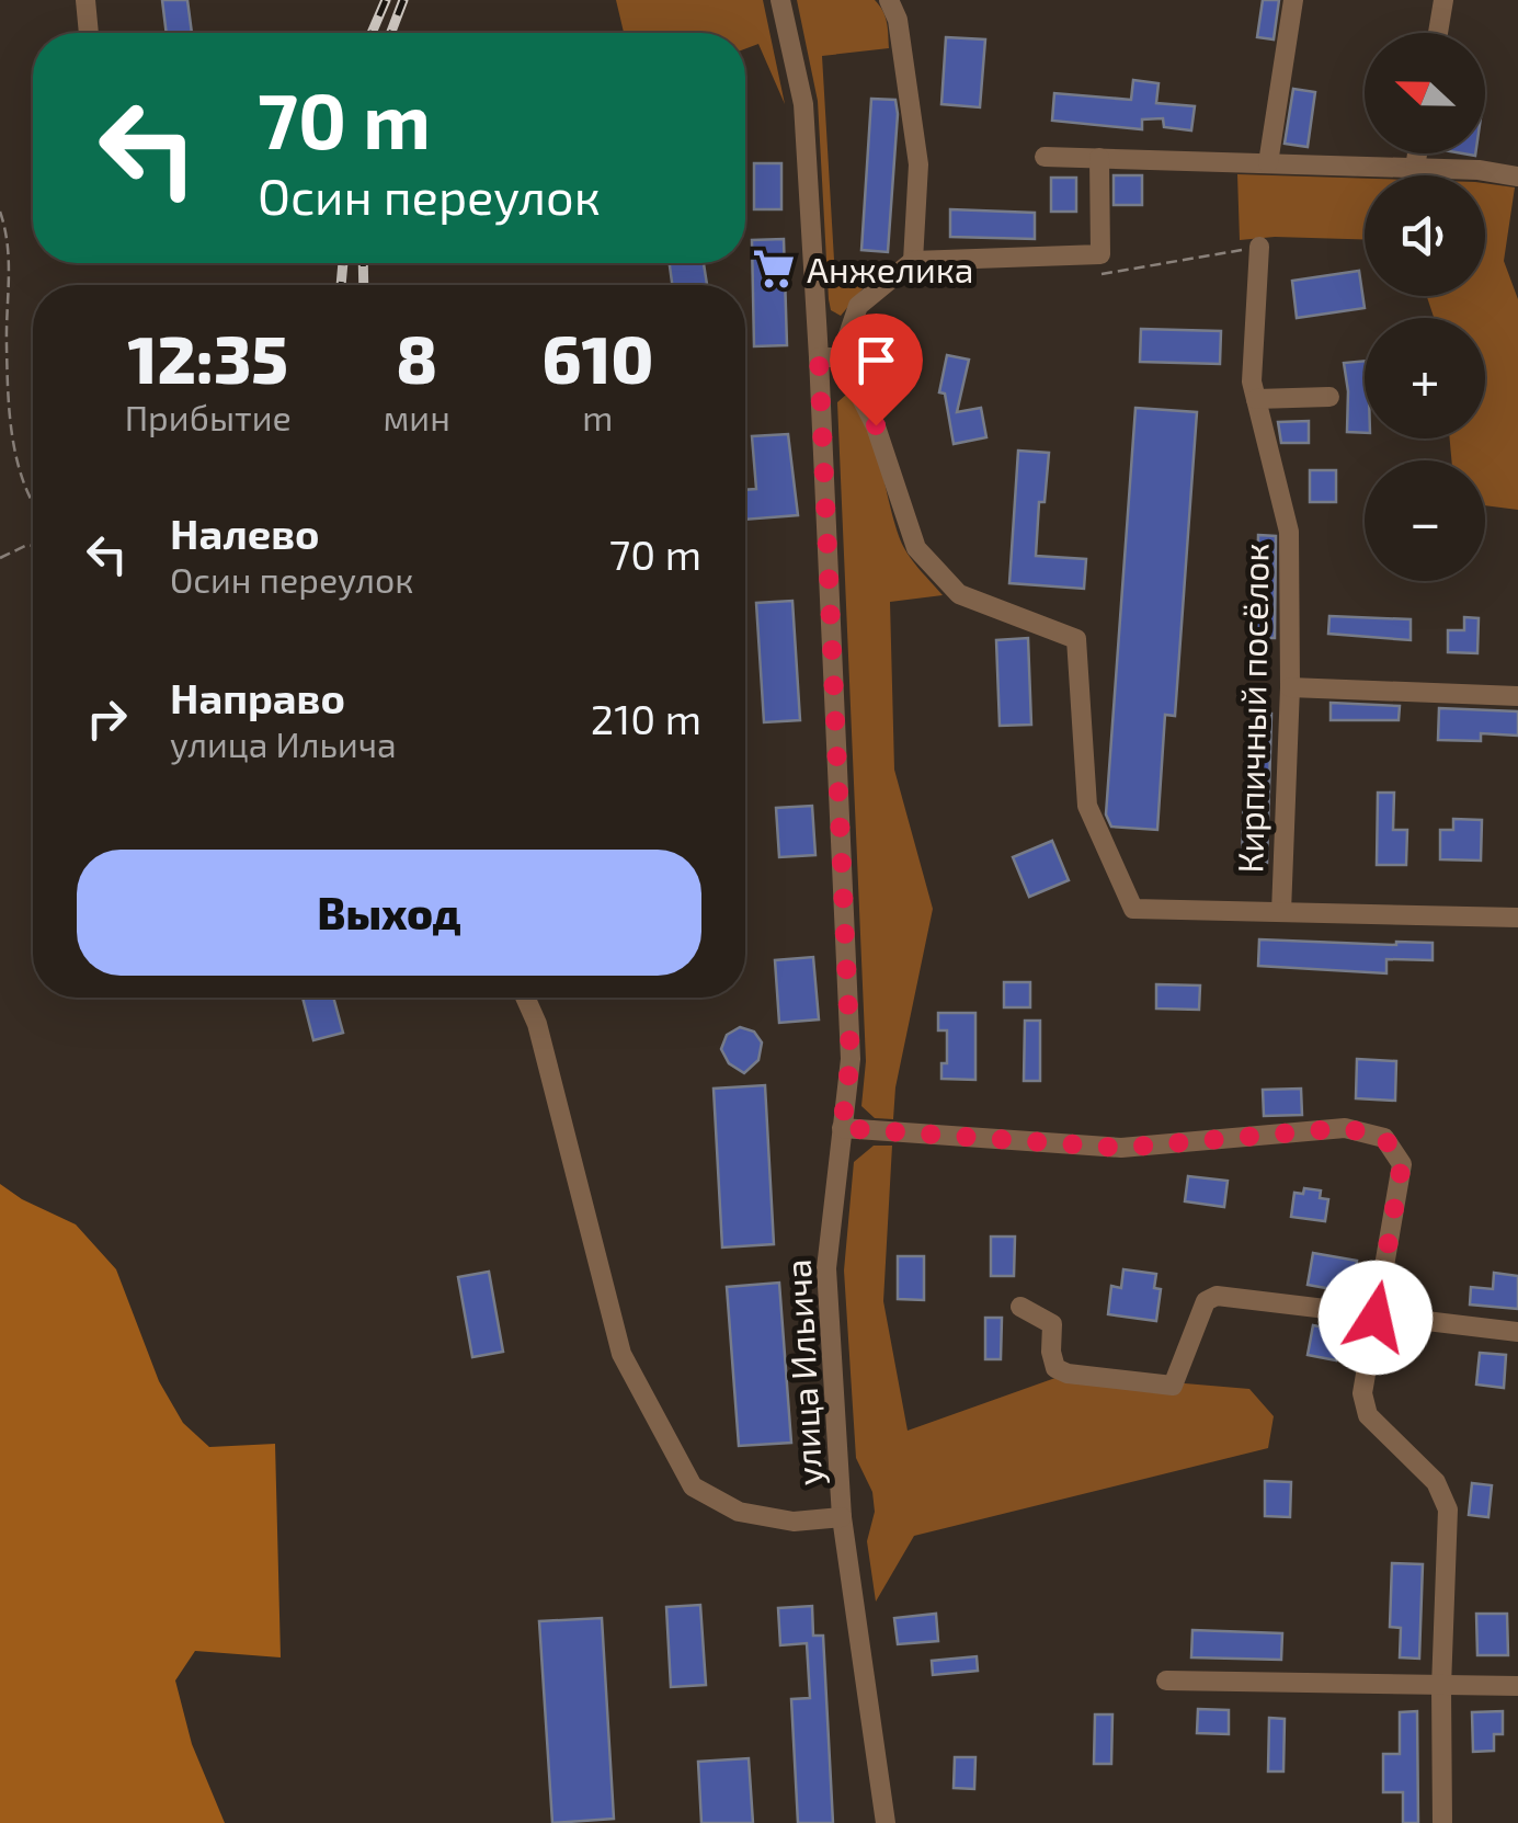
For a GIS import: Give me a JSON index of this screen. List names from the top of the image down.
{
  "streets": {
    "street": ["Кирпичный посёлок", "улица Ильича"]
  },
  "places": {
    "supermarket": ["Анжелика"]
  },
  "north": "left",
  "page": {
    "map_buttons": ["+", "−"],
    "turn": ["70 m", "Осин переулок"],
    "eta": [
      "12:35",
      "Прибытие",
      "8",
      "мин",
      "610",
      "m"
    ],
    "list": [
      {
        "name": "Налево",
        "note": "Осин переулок",
        "value": "70 m"
      },
      {
        "name": "Направо",
        "note": "улица Ильича",
        "value": "210 m"
      }
    ],
    "buttons": "Выход"
  }
}
